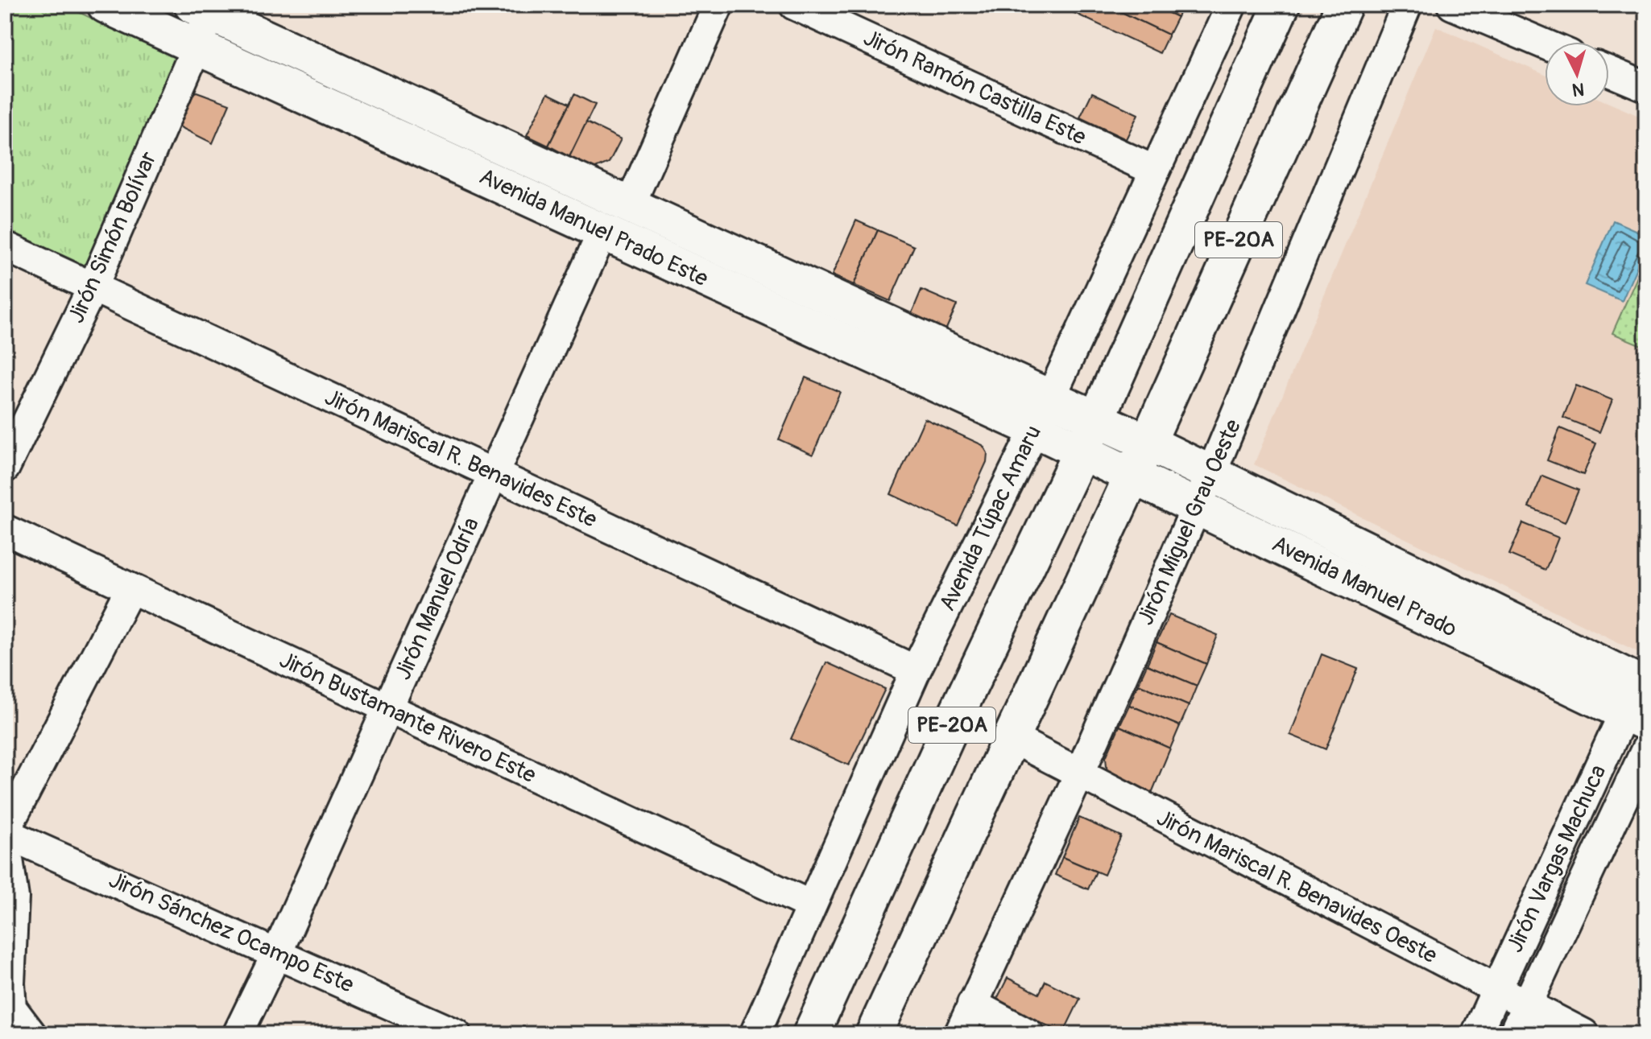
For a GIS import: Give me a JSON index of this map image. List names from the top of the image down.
{
  "streets": {
    "main road": ["Avenida Manuel Prado Este", "PE-20A", "Avenida Manuel Prado"],
    "street": [
      "Jirón Ramón Castilla Este",
      "Jirón Simón Bolívar",
      "Jirón Mariscal R. Benavides Este",
      "Avenida Túpac Amaru",
      "Jirón Miguel Grau Oeste",
      "Jirón Manuel Odría",
      "Jirón Bustamante Rivero Este",
      "Jirón Vargas Machuca",
      "Jirón Mariscal R. Benavides Oeste",
      "Jirón Sánchez Ocampo Este"
    ]
  },
  "crossings": [
    ["Jirón Ramón Castilla Este", "Avenida Túpac Amaru"],
    ["Avenida Manuel Prado Este", "Jirón Simón Bolívar"],
    ["Avenida Manuel Prado Este", "PE-20A"],
    ["Avenida Manuel Prado Este", "Avenida Túpac Amaru"],
    ["Avenida Manuel Prado Este", "Avenida Manuel Prado"],
    ["Avenida Manuel Prado Este", "Jirón Manuel Odría"],
    ["Jirón Simón Bolívar", "Jirón Mariscal R. Benavides Este"],
    ["PE-20A", "Avenida Manuel Prado"],
    ["PE-20A", "Jirón Mariscal R. Benavides Oeste"],
    ["Jirón Mariscal R. Benavides Este", "Avenida Túpac Amaru"],
    ["Jirón Mariscal R. Benavides Este", "Jirón Manuel Odría"],
    ["Avenida Túpac Amaru", "Jirón Bustamante Rivero Este"],
    ["Jirón Miguel Grau Oeste", "Avenida Manuel Prado"],
    ["Jirón Miguel Grau Oeste", "Jirón Mariscal R. Benavides Oeste"],
    ["Avenida Manuel Prado", "Jirón Vargas Machuca"],
    ["Jirón Manuel Odría", "Jirón Bustamante Rivero Este"],
    ["Jirón Manuel Odría", "Jirón Sánchez Ocampo Este"],
    ["Jirón Vargas Machuca", "Jirón Mariscal R. Benavides Oeste"]
  ],
  "north": "bottom"
}
